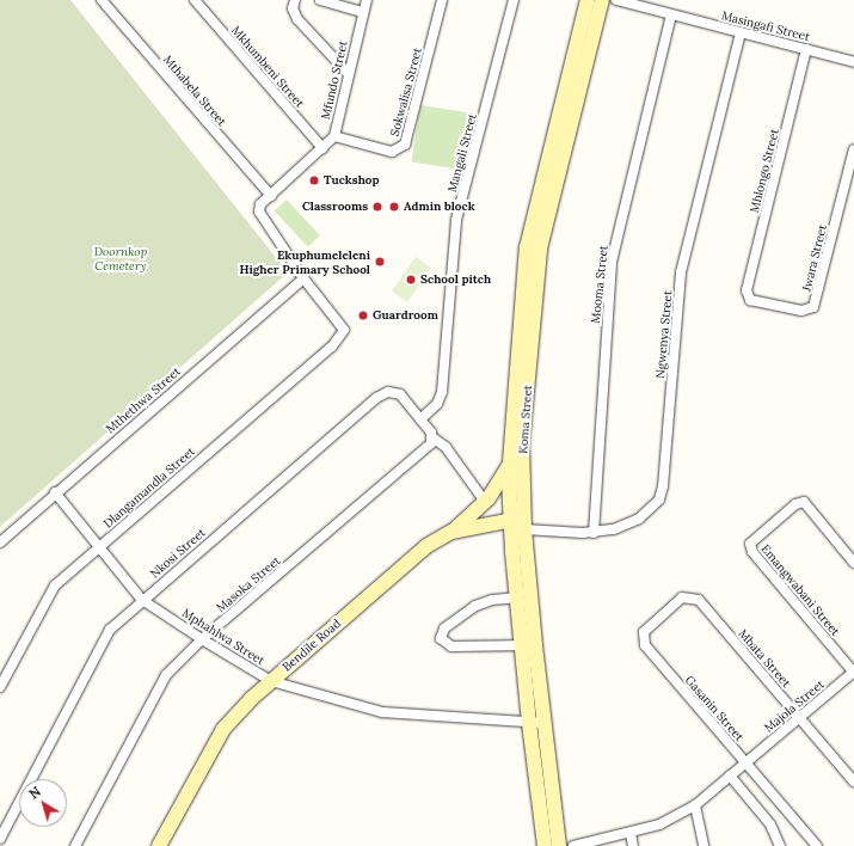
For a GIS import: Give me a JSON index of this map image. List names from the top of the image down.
{
  "streets": {
    "main road": ["Koma Street", "Bendile Road"],
    "street": [
      "Masingafi Street",
      "Mkhumbeni Street",
      "Mfundo Street",
      "Mthabela Street",
      "Sokwalisa Street",
      "Mangali Street",
      "Mhlongo Street",
      "Jwara Street",
      "Mooma Street",
      "Ngwenya Street",
      "Mthethwa Street",
      "Dlangamandla Street",
      "Nkosi Street",
      "Masoka Street",
      "Emangwabani Street",
      "Mphahlwa Street",
      "Mbata Street",
      "Majola Street",
      "Gasanin Street"
    ]
  },
  "crossings": [
    ["Masingafi Street", "Mhlongo Street"],
    ["Masingafi Street", "Mooma Street"],
    ["Masingafi Street", "Ngwenya Street"],
    ["Mkhumbeni Street", "Mfundo Street"],
    ["Mfundo Street", "Mthabela Street"],
    ["Mfundo Street", "Sokwalisa Street"],
    ["Mangali Street", "Nkosi Street"],
    ["Mhlongo Street", "Jwara Street"],
    ["Mooma Street", "Ngwenya Street"],
    ["Ngwenya Street", "Koma Street"],
    ["Ngwenya Street", "Bendile Road"],
    ["Mthethwa Street", "Dlangamandla Street"],
    ["Mthethwa Street", "Mphahlwa Street"],
    ["Koma Street", "Mphahlwa Street"],
    ["Koma Street", "Bendile Road"],
    ["Dlangamandla Street", "Mphahlwa Street"],
    ["Nkosi Street", "Masoka Street"],
    ["Nkosi Street", "Mphahlwa Street"],
    ["Masoka Street", "Mphahlwa Street"],
    ["Emangwabani Street", "Majola Street"],
    ["Mphahlwa Street", "Bendile Road"],
    ["Mbata Street", "Majola Street"],
    ["Mbata Street", "Gasanin Street"],
    ["Majola Street", "Gasanin Street"]
  ],
  "parks": ["Doornkop Cemetery"],
  "places": [
    "Tuckshop",
    "Classrooms",
    "Admin block",
    "Ekuphumeleleni Higher Primary School",
    "School pitch",
    "Guardroom"
  ],
  "north": "top left"
}
